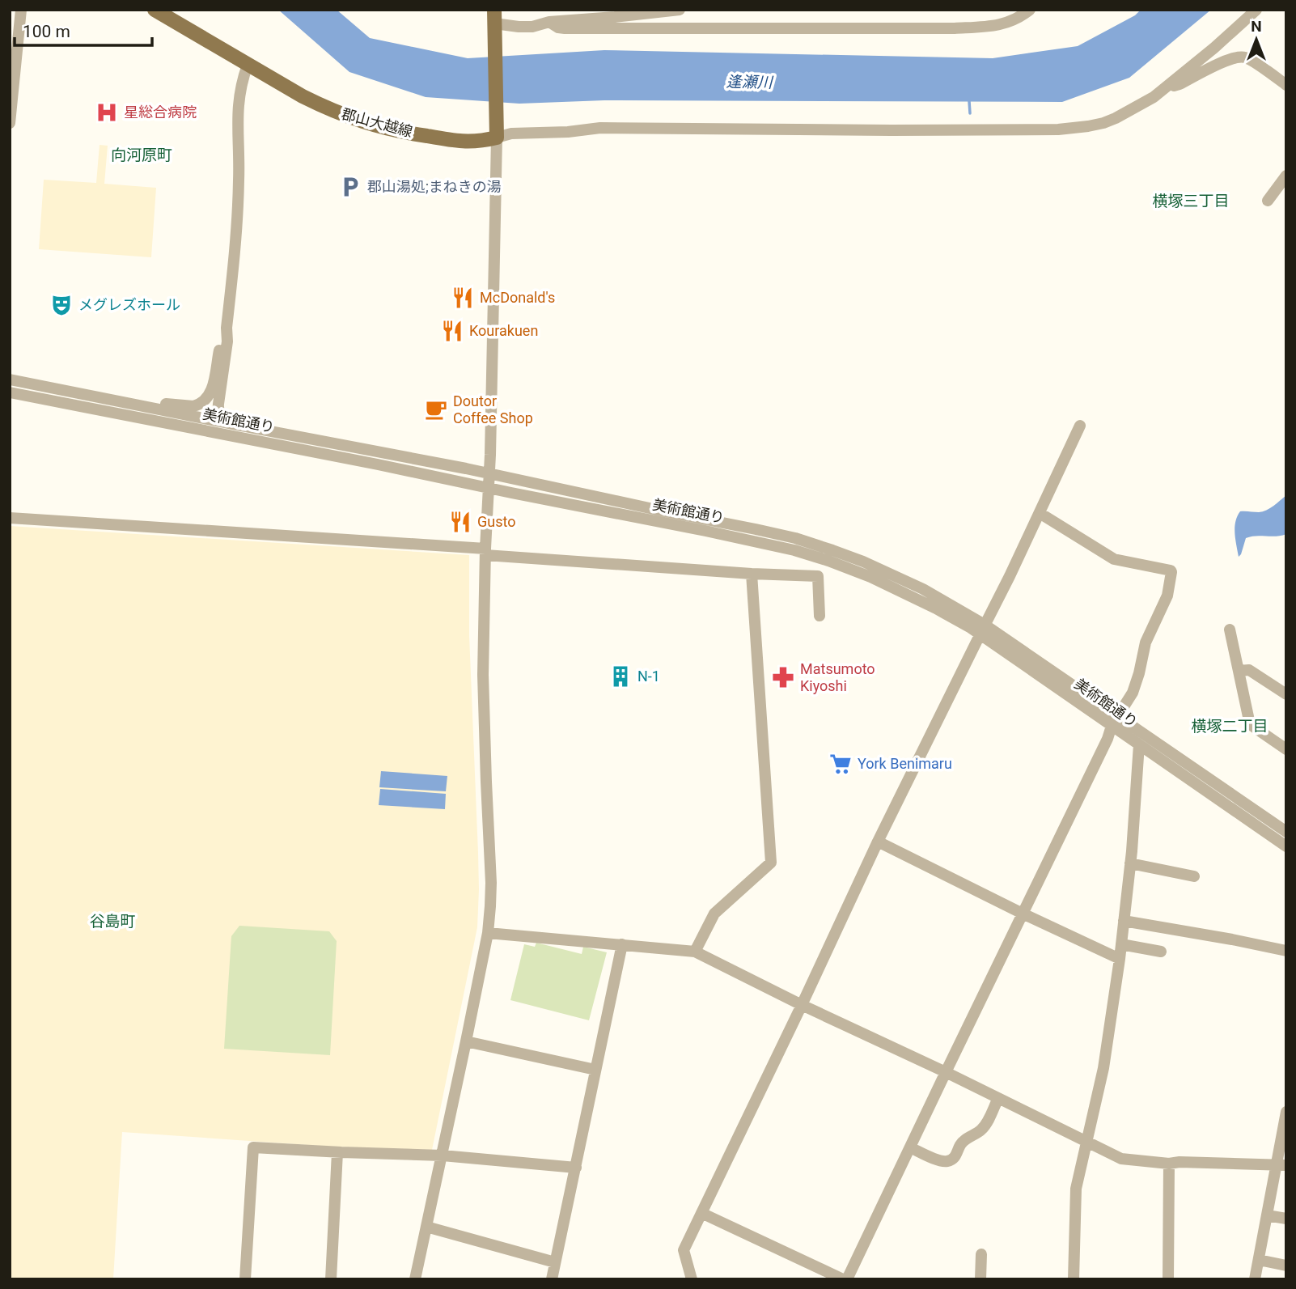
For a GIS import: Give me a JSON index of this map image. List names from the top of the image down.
{
  "streets": {
    "main road": ["郡山大越線"],
    "street": ["美術館通り"]
  },
  "districts": [
    "向河原町",
    "横塚三丁目",
    "横塚二丁目",
    "谷島町"
  ],
  "water": ["逢瀬川"],
  "places": {
    "hospital": ["星総合病院"],
    "parking": ["郡山湯処;まねきの湯"],
    "restaurant": ["McDonald's", "Kourakuen", "Gusto"],
    "theatre": ["メグレズホール"],
    "cafe": ["Doutor Coffee Shop"],
    "building": ["N-1"],
    "pharmacy": ["Matsumoto Kiyoshi"],
    "supermarket": ["York Benimaru"]
  },
  "scale_bar": "100 m",
  "north": "top"
}
